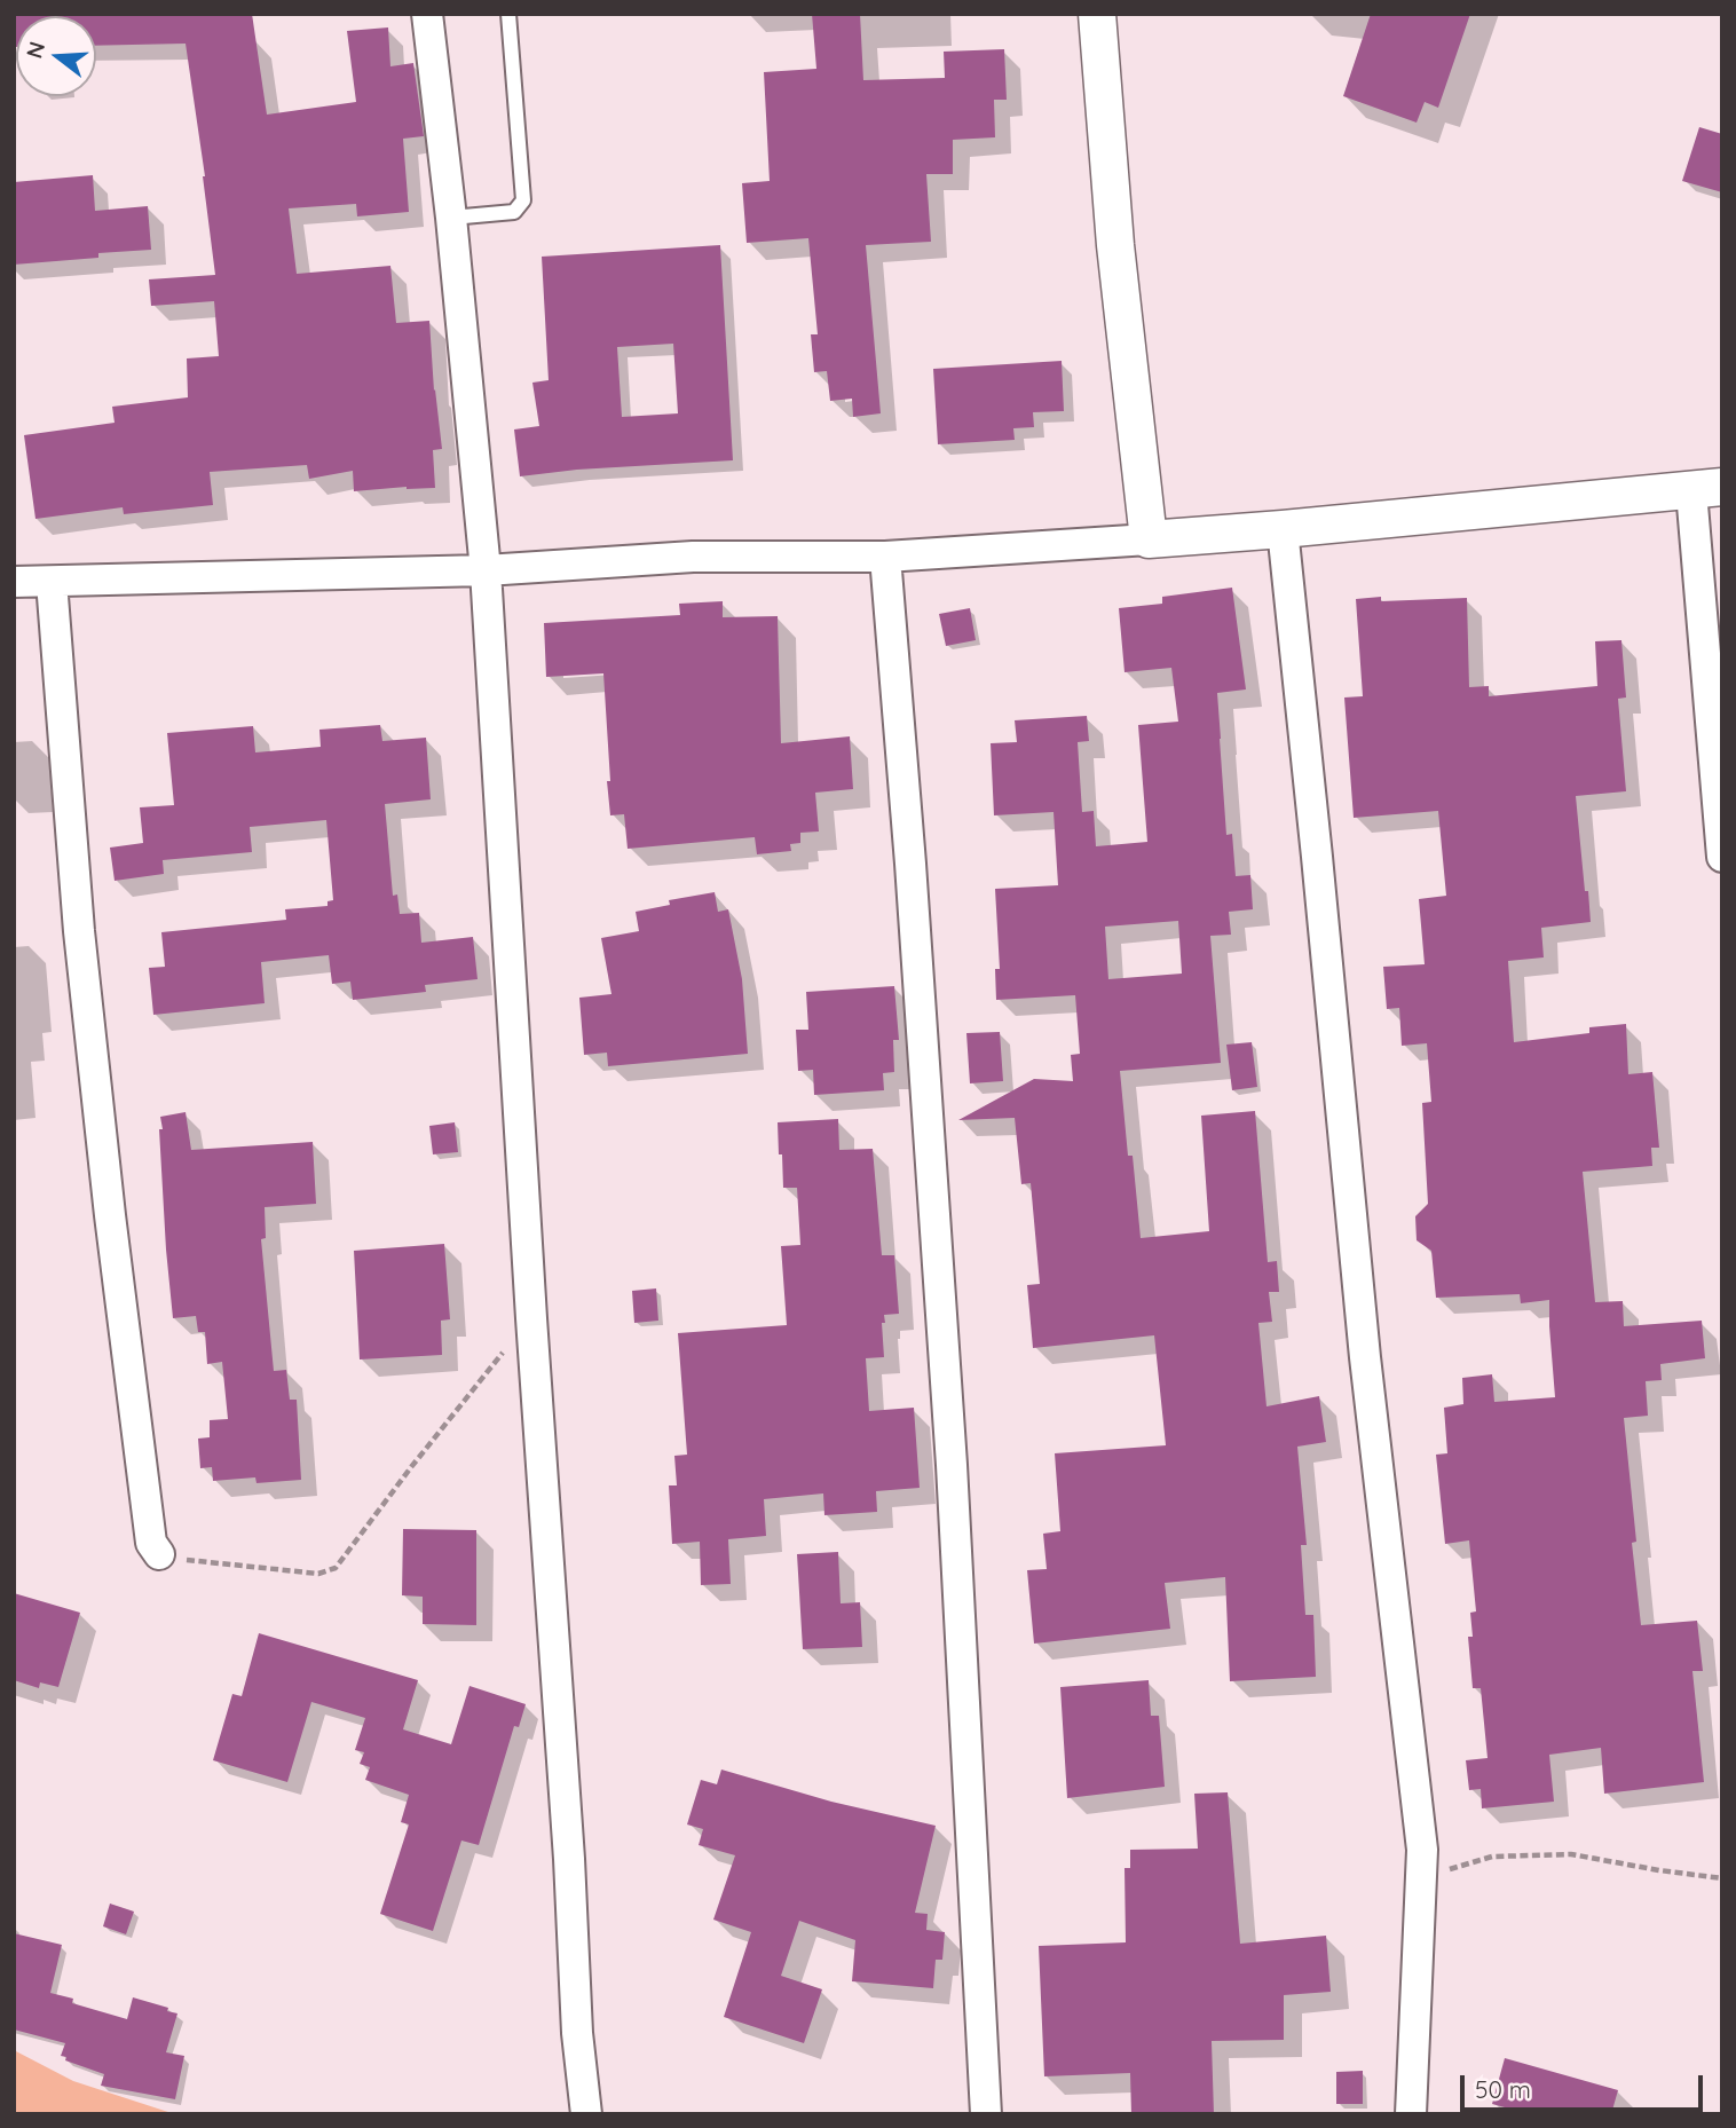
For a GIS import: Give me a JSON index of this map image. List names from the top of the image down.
{
  "scale_bar": "50 m",
  "north": "left"
}
